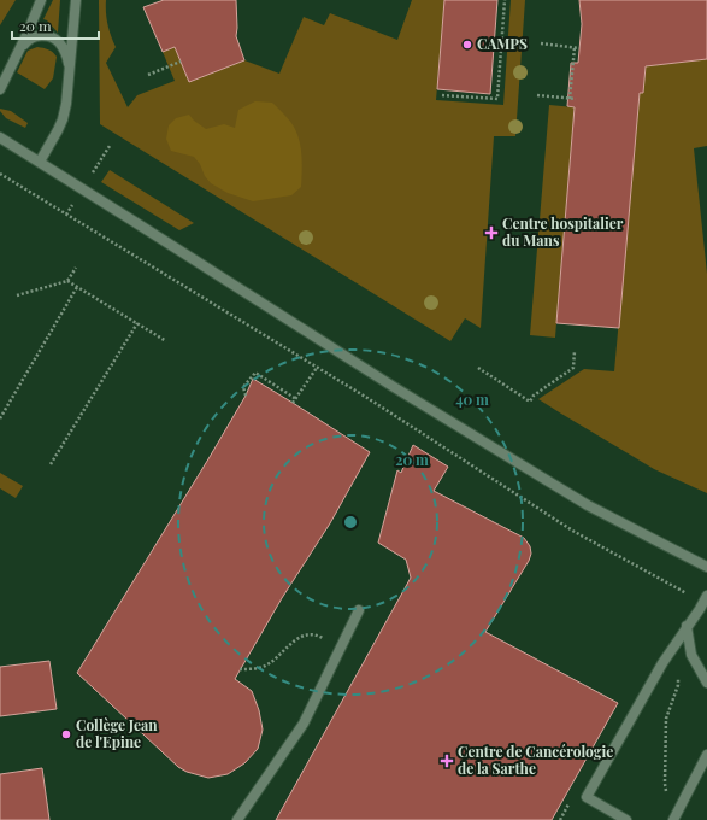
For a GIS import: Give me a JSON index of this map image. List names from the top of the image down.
{
  "places": {
    "other": ["CAMPS", "Collège Jean de l'Epine"],
    "health": ["Centre hospitalier du Mans", "Centre de Cancérologie de la Sarthe"]
  },
  "scale_bar": "20 m",
  "rings": ["40 m", "20 m"]
}
